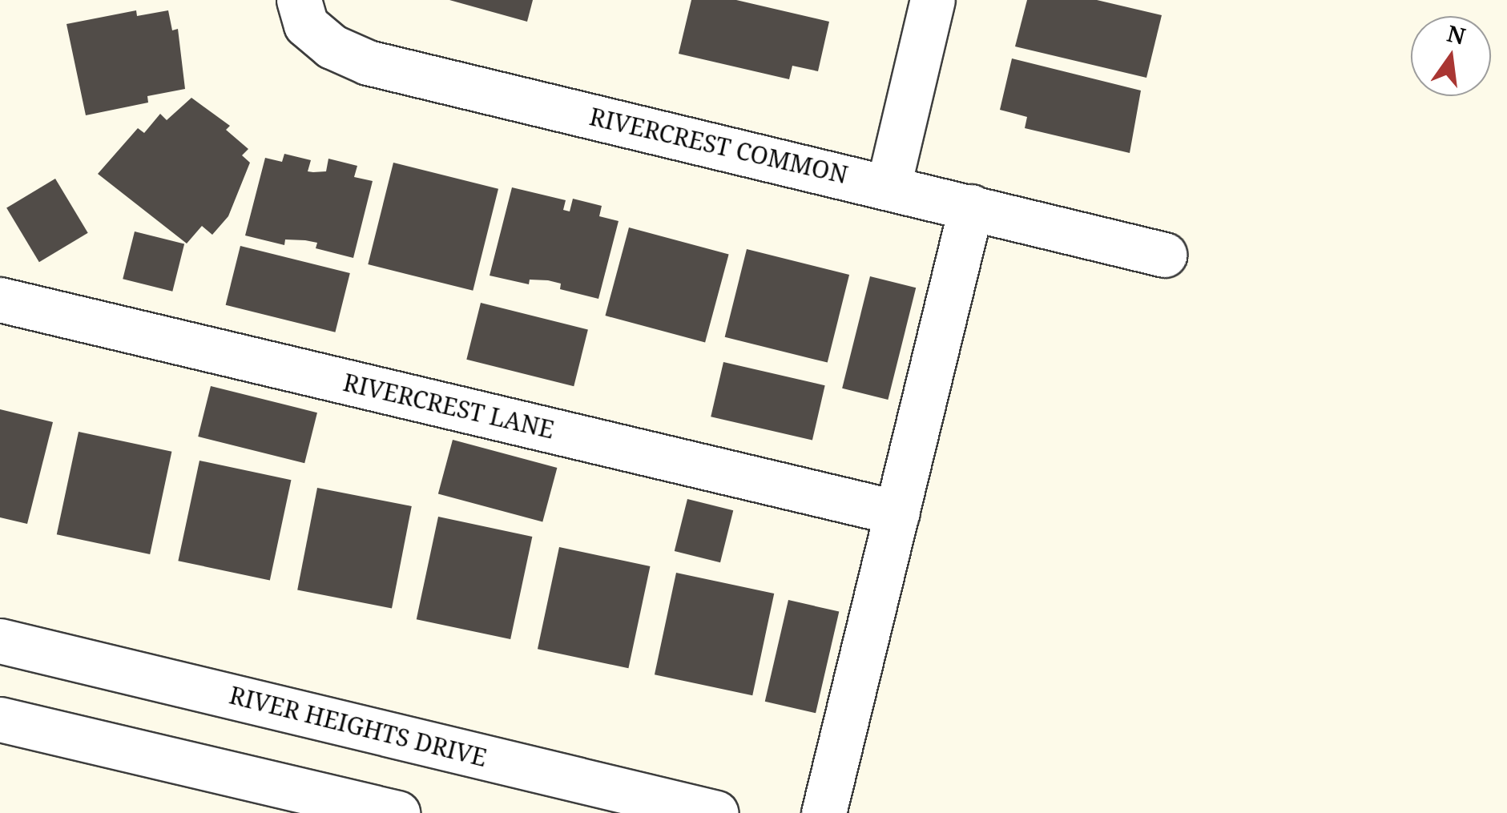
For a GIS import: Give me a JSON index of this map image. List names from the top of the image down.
{
  "streets": {
    "street": ["RIVERCREST COMMON", "RIVERCREST LANE", "RIVER HEIGHTS DRIVE"]
  },
  "north": "top"
}
